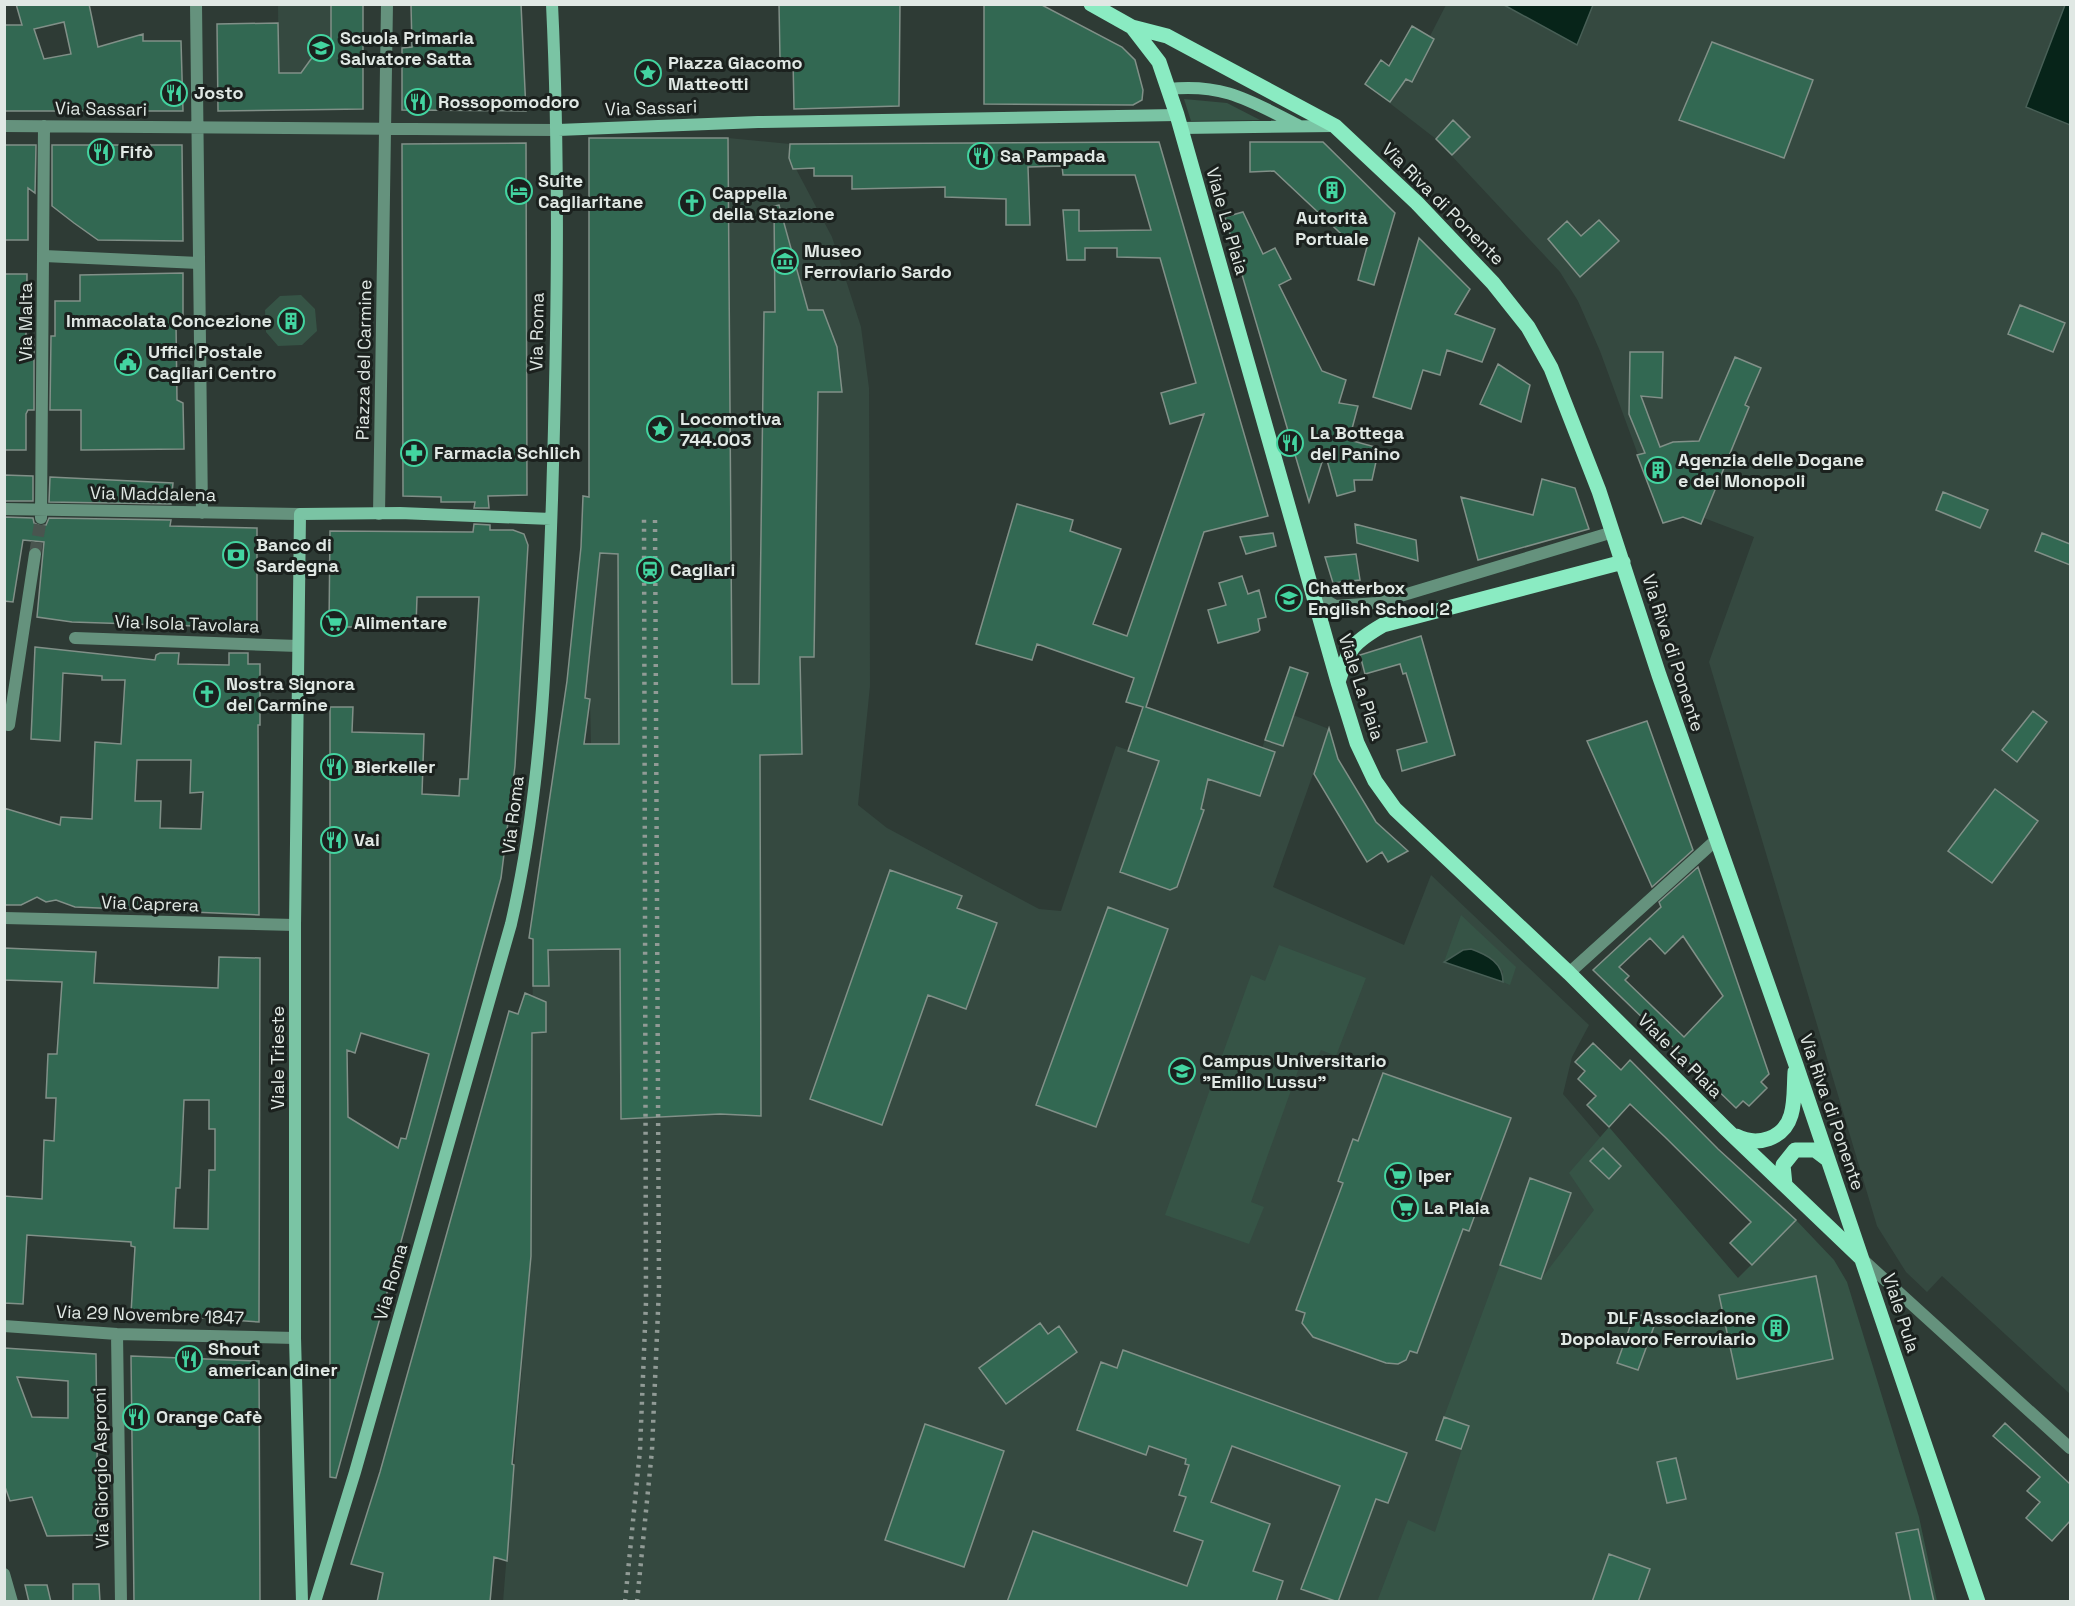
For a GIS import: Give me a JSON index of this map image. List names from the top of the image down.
{
  "streets": {
    "main road": [
      "Via Sassari",
      "Via Riva di Ponente",
      "Viale La Plaia",
      "Via Roma",
      "Viale Trieste",
      "Viale Pula"
    ],
    "street": [
      "Via Malta",
      "Piazza del Carmine",
      "Via Maddalena",
      "Via Isola Tavolara",
      "Via Caprera",
      "Via 29 Novembre 1847",
      "Via Giorgio Asproni"
    ]
  },
  "crossings": [
    ["Via Sassari", "Viale La Plaia"],
    ["Via Sassari", "Via Malta"],
    ["Via Sassari", "Via Roma"],
    ["Via Sassari", "Piazza del Carmine"],
    ["Via Riva di Ponente", "Viale La Plaia"],
    ["Via Riva di Ponente", "Viale Pula"],
    ["Viale La Plaia", "Viale Pula"],
    ["Via Malta", "Via Maddalena"],
    ["Via Maddalena", "Viale Trieste"],
    ["Via Isola Tavolara", "Viale Trieste"],
    ["Via Caprera", "Viale Trieste"],
    ["Viale Trieste", "Via 29 Novembre 1847"],
    ["Via 29 Novembre 1847", "Via Giorgio Asproni"]
  ],
  "places": {
    "school or university": ["Scuola Primaria Salvatore Satta", "Chatterbox English School 2", "Campus Universitario \"Emilio Lussu\""],
    "place": ["Piazza Giacomo Matteotti", "Locomotiva 744.003"],
    "restaurant": [
      "Josto",
      "Rossopomodoro",
      "Fifò",
      "Sa Pampada",
      "La Bottega del Panino",
      "Bierkeller",
      "Vai",
      "Shout american diner",
      "Orange Cafè"
    ],
    "building": [
      "Autorità Portuale",
      "Immacolata Concezione",
      "Agenzia delle Dogane e dei Monopoli",
      "DLF Associazione Dopolavoro Ferroviario"
    ],
    "hotel": ["Suite Cagliaritane"],
    "church": ["Cappella della Stazione", "Nostra Signora del Carmine"],
    "museum": ["Museo Ferroviario Sardo"],
    "public building": ["Uffici Postale Cagliari Centro"],
    "pharmacy": ["Farmacia Schlich"],
    "bank": ["Banco di Sardegna"],
    "station": ["Cagliari"],
    "supermarket": ["Alimentare", "Iper", "La Plaia"]
  }
}
